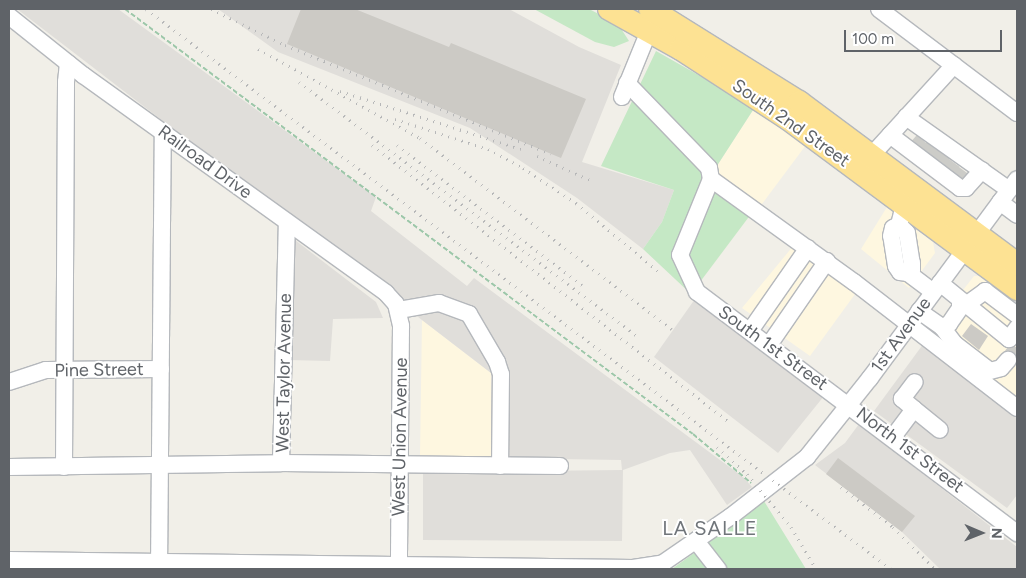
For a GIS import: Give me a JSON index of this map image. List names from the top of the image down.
{
  "streets": {
    "highway": ["South 2nd Street"],
    "street": [
      "Railroad Drive",
      "1st Avenue",
      "South 1st Street",
      "Pine Street",
      "West Taylor Avenue",
      "West Union Avenue",
      "North 1st Street"
    ]
  },
  "crossings": [
    ["South 2nd Street", "1st Avenue"],
    ["Railroad Drive", "West Taylor Avenue"],
    ["Railroad Drive", "West Union Avenue"],
    ["1st Avenue", "South 1st Street"],
    ["1st Avenue", "West Union Avenue"],
    ["1st Avenue", "North 1st Street"],
    ["South 1st Street", "North 1st Street"]
  ],
  "districts": ["LA SALLE"],
  "scale_bar": "100 m",
  "north": "right"
}
